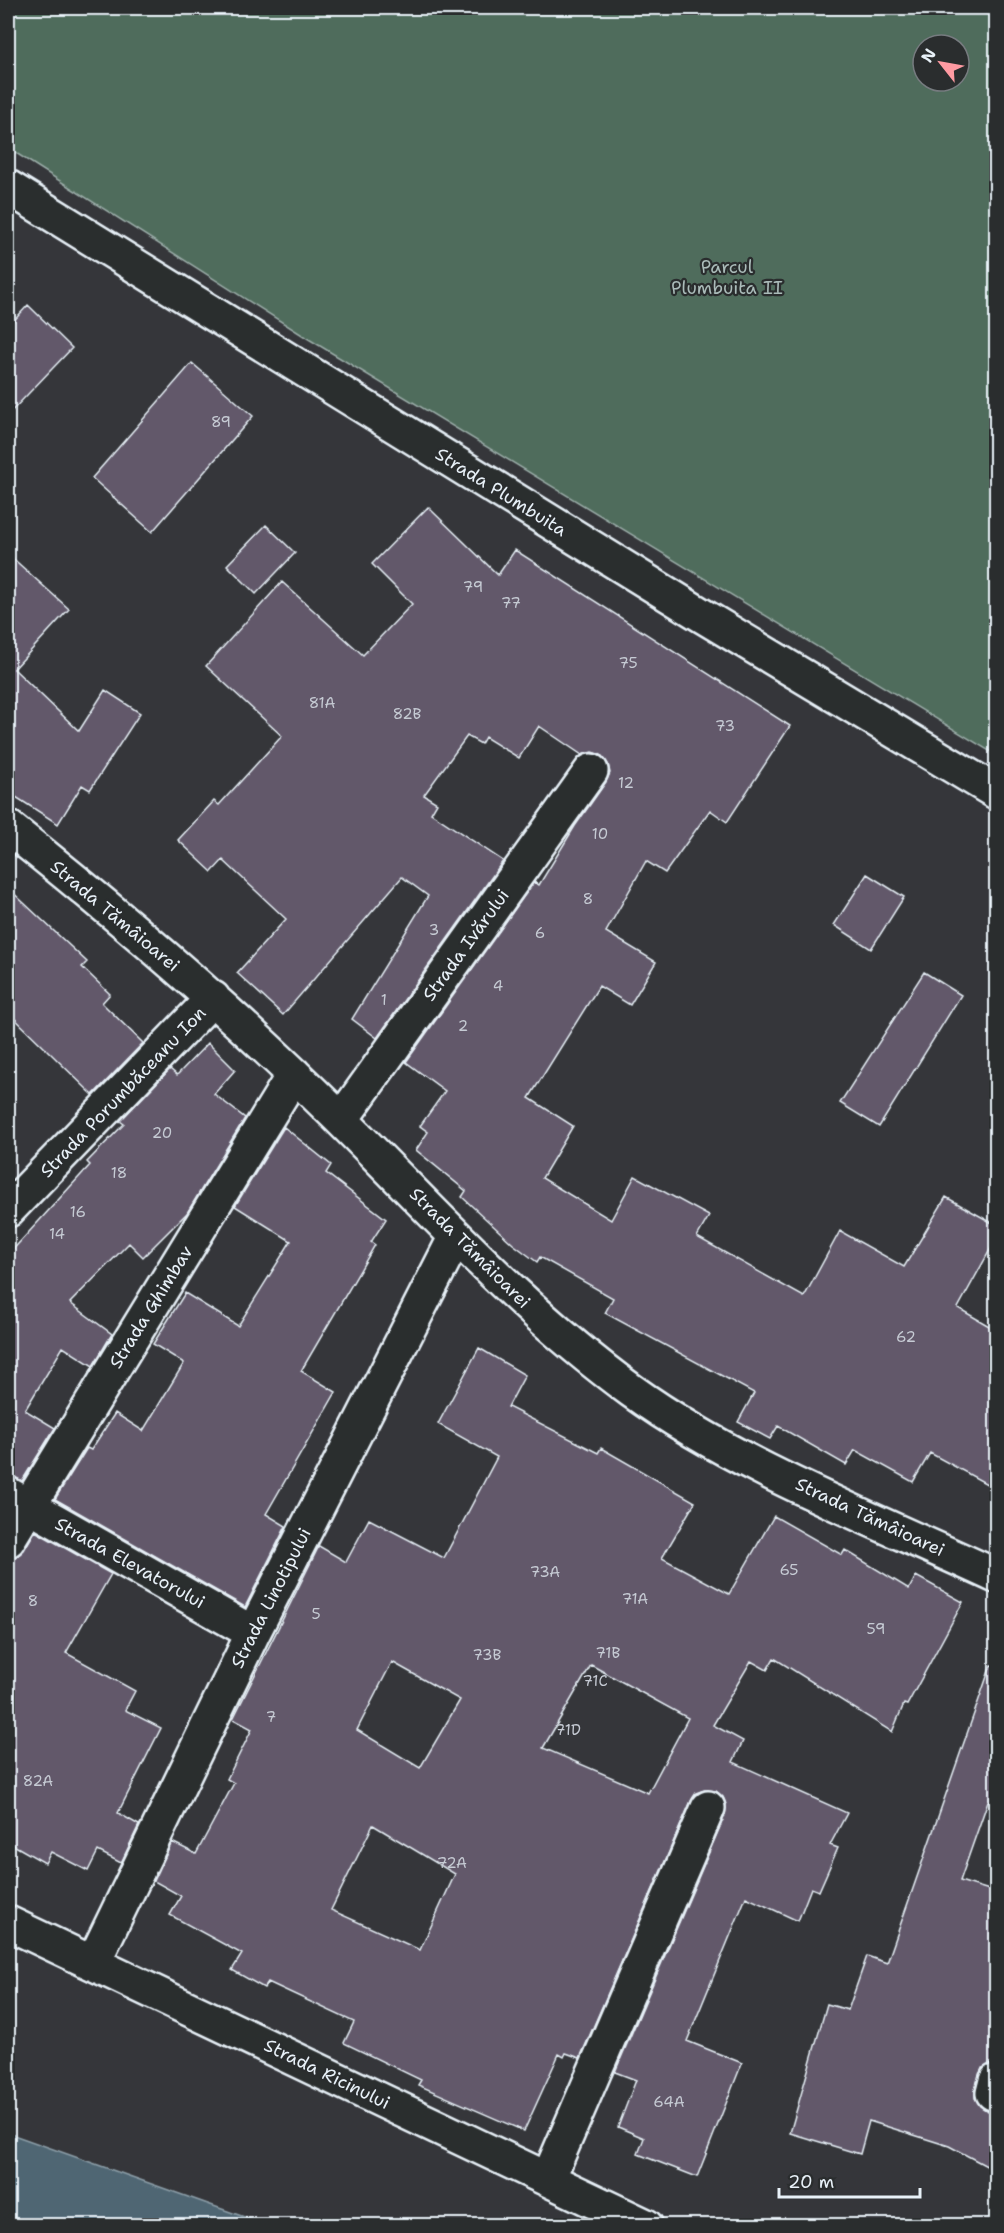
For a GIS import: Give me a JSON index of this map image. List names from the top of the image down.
{
  "streets": {
    "street": [
      "Strada Plumbuita",
      "Strada Tămâioarei",
      "Strada Ivărului",
      "Strada Porumbăceanu Ion",
      "Strada Ghimbav",
      "Strada Elevatorului",
      "Strada Linotipului",
      "Strada Ricinului"
    ]
  },
  "crossings": [
    ["Strada Tămâioarei", "Strada Ivărului"],
    ["Strada Tămâioarei", "Strada Porumbăceanu Ion"],
    ["Strada Tămâioarei", "Strada Ghimbav"],
    ["Strada Tămâioarei", "Strada Linotipului"],
    ["Strada Ghimbav", "Strada Elevatorului"],
    ["Strada Elevatorului", "Strada Linotipului"],
    ["Strada Linotipului", "Strada Ricinului"]
  ],
  "parks": ["Parcul Plumbuita II"],
  "house_numbers": [
    "89",
    "79",
    "77",
    "75",
    "81A",
    "82B",
    "73",
    "12",
    "10",
    "8",
    "3",
    "6",
    "4",
    "1",
    "2",
    "20",
    "18",
    "16",
    "14",
    "62",
    "65",
    "73A",
    "71A",
    "8",
    "5",
    "59",
    "71B",
    "73B",
    "71C",
    "7",
    "71D",
    "82A",
    "72A",
    "64A"
  ],
  "scale_bar": "20 m",
  "north": "top left"
}
